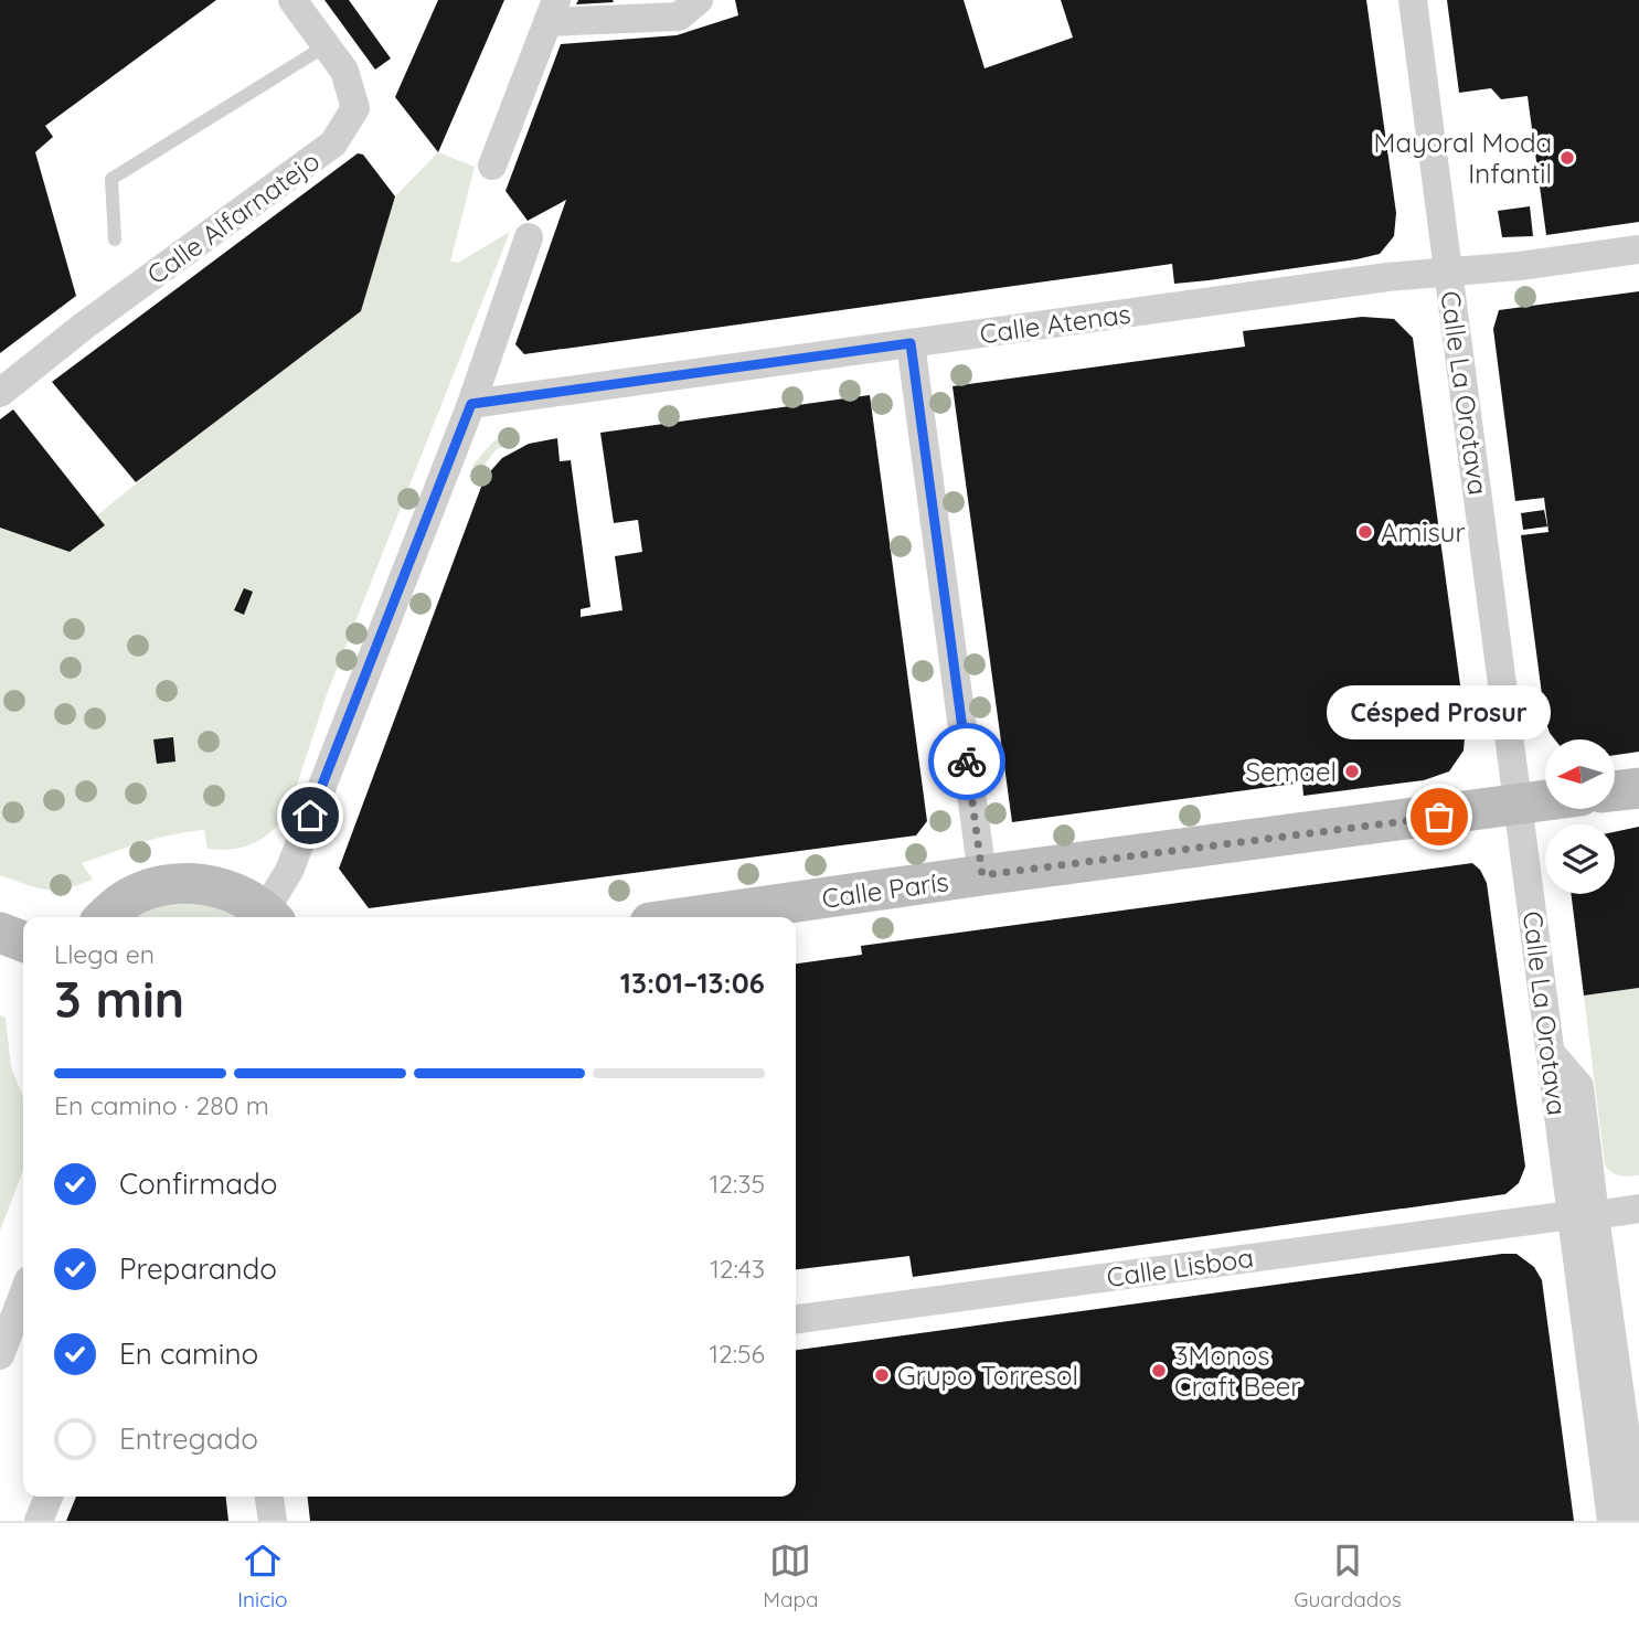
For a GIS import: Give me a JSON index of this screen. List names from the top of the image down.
{
  "streets": {
    "main road": ["Calle París"],
    "street": [
      "Calle Alfarnatejo",
      "Calle Atenas",
      "Calle La Orotava",
      "Calle Lisboa"
    ]
  },
  "crossings": [
    ["Calle Atenas", "Calle La Orotava"],
    ["Calle La Orotava", "Calle París"],
    ["Calle La Orotava", "Calle Lisboa"]
  ],
  "places": [
    "Mayoral Moda Infantil",
    "Amisur",
    "Semael",
    "Césped Prosur",
    "3Monos Craft Beer",
    "Grupo Torresol"
  ],
  "north": "left",
  "page": {
    "bubble": "Césped Prosur",
    "heading": ["3 min", "Llega en", "13:01–13:06"],
    "bar": "En camino · 280 m",
    "list": [
      ["Confirmado", "12:35"],
      ["Preparando", "12:43"],
      ["En camino", "12:56"],
      "Entregado"
    ],
    "tabs": ["Inicio", "Mapa", "Guardados"]
  }
}
